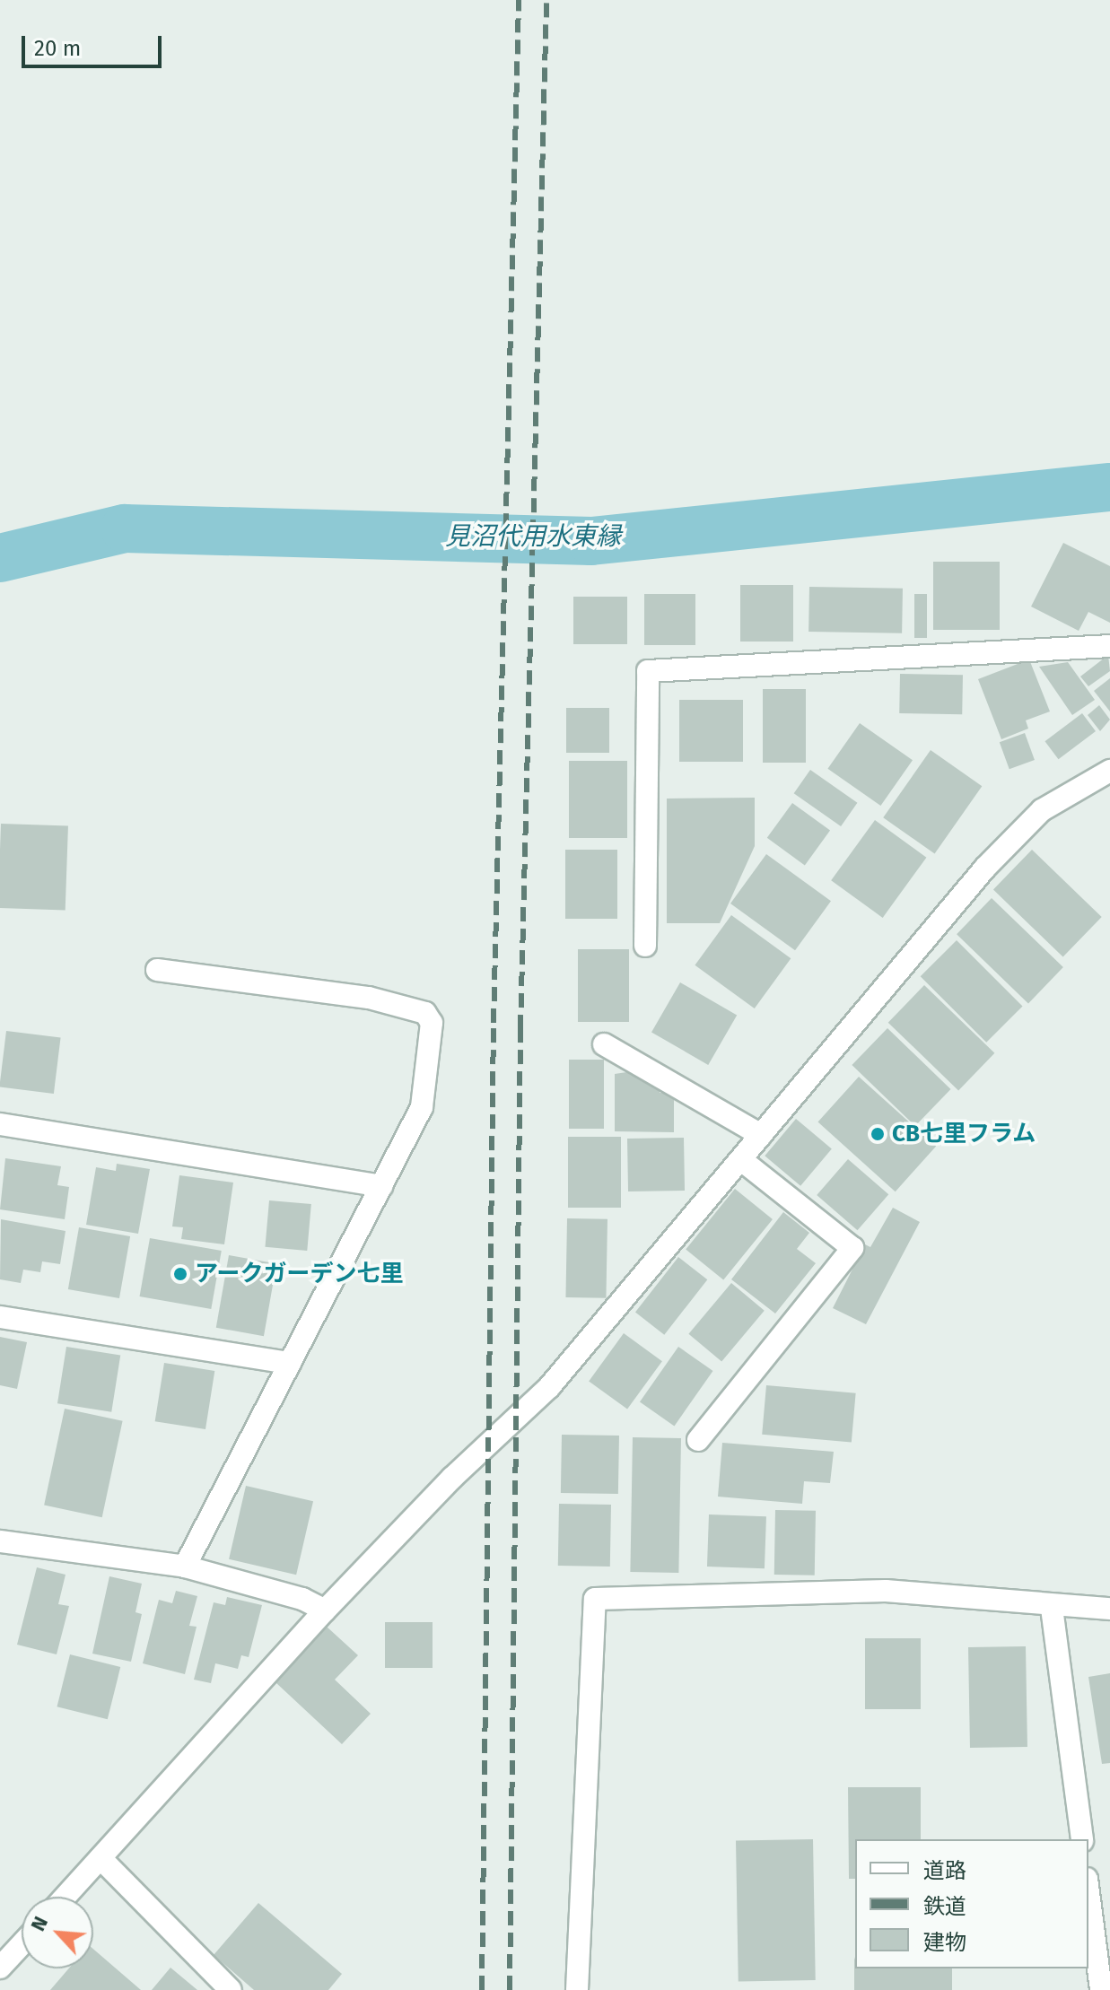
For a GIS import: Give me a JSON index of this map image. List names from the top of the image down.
{
  "water": ["見沼代用水東縁"],
  "places": ["CB七里フラム", "アークガーデン七里"],
  "legend": ["道路", "鉄道", "建物"],
  "scale_bar": "20 m",
  "north": "top left"
}
